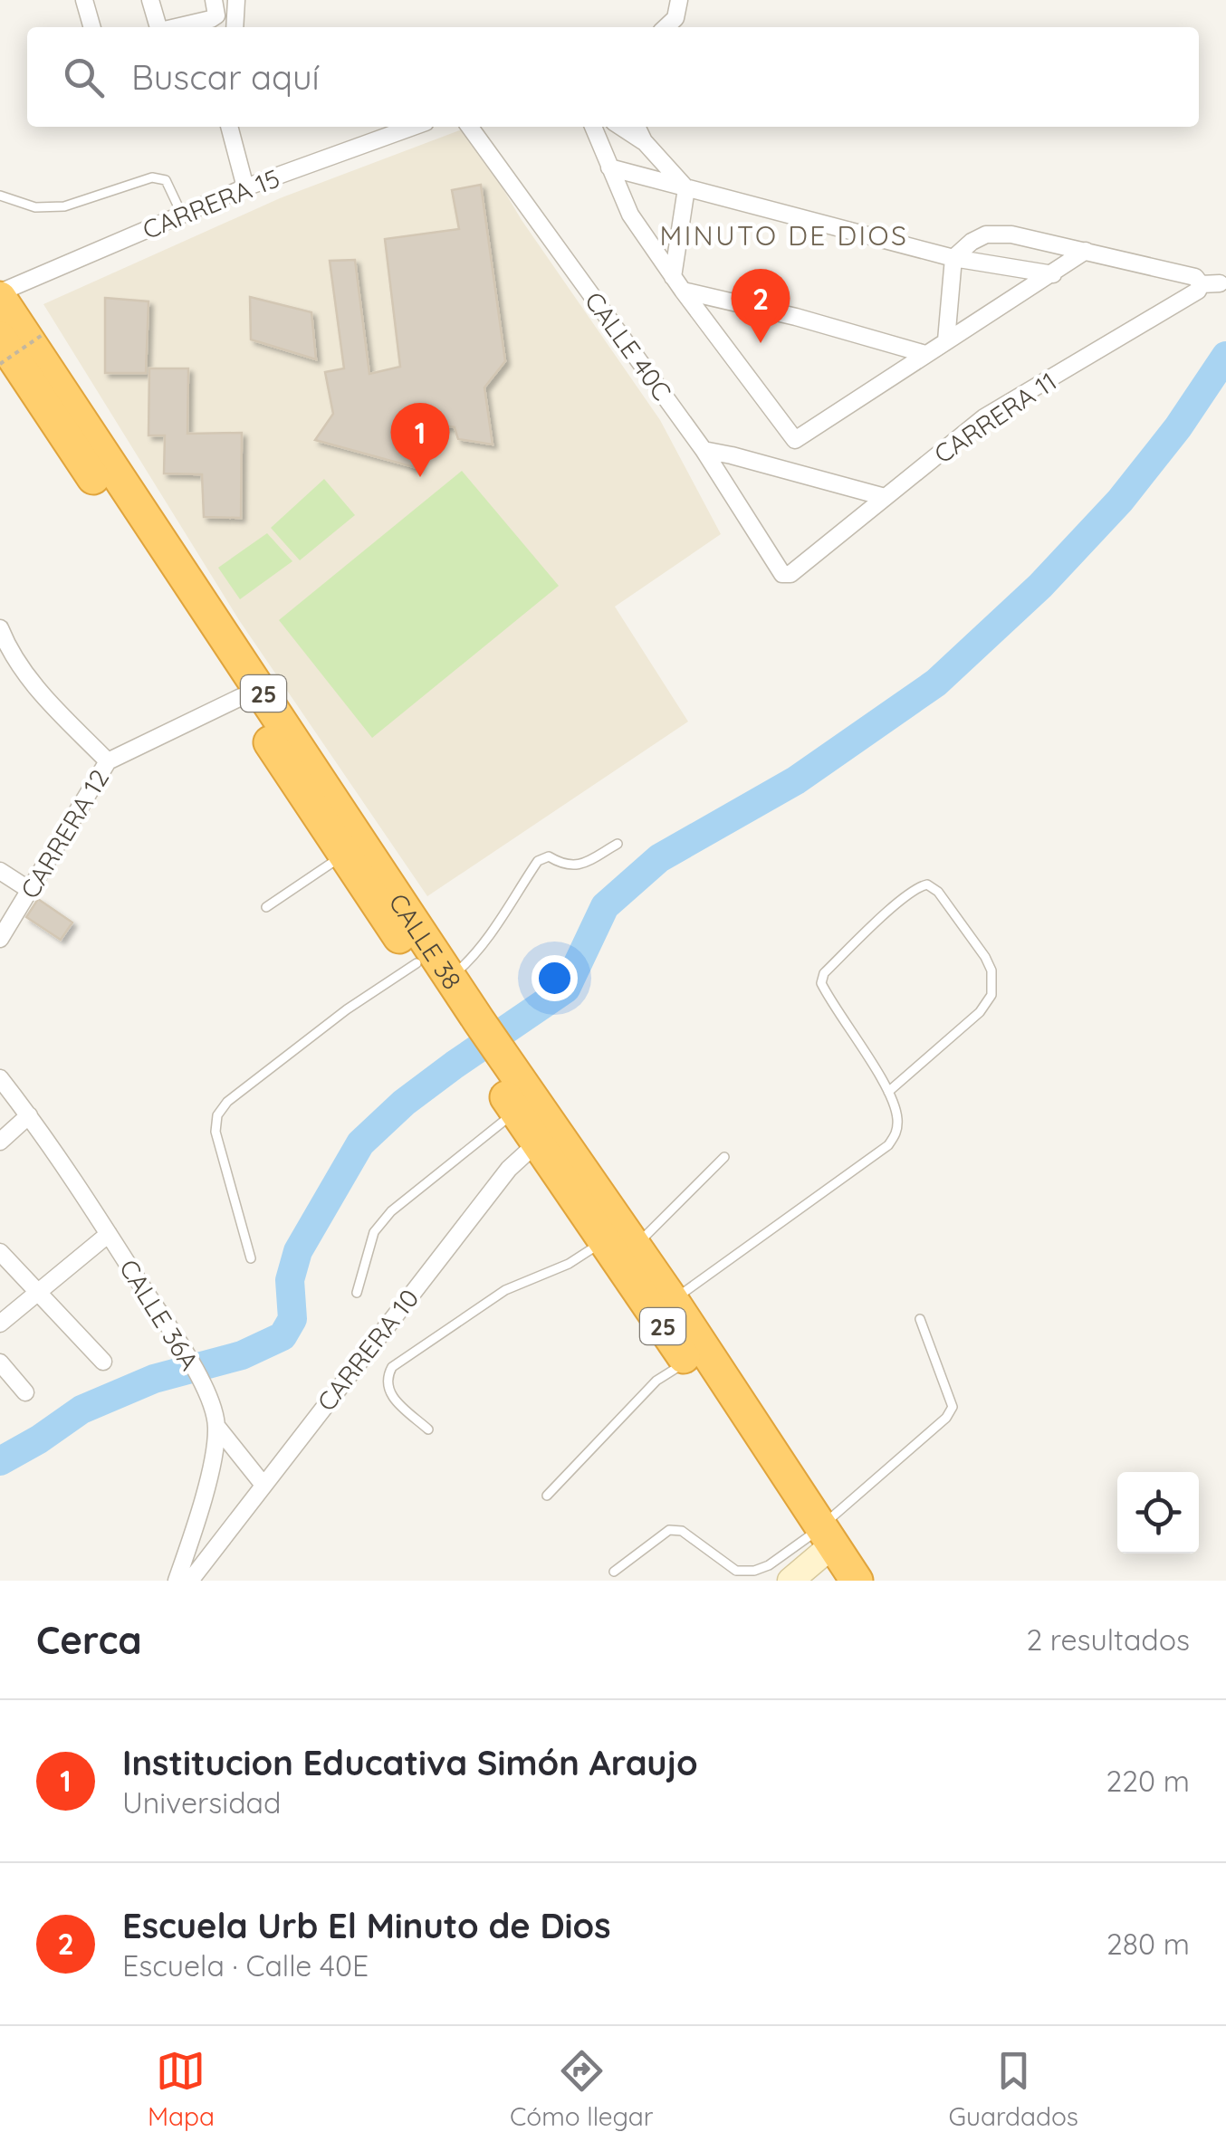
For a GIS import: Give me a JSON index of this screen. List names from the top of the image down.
{
  "streets": {
    "highway": ["25", "CALLE 38"],
    "street": [
      "CARRERA 15",
      "CALLE 40C",
      "CARRERA 11",
      "CARRERA 12",
      "CALLE 36A",
      "CARRERA 10"
    ]
  },
  "crossings": [
    ["CARRERA 15", "CALLE 38"],
    ["CALLE 40C", "CARRERA 11"],
    ["CARRERA 12", "CALLE 38"],
    ["CALLE 38", "CARRERA 10"]
  ],
  "districts": ["MINUTO DE DIOS"],
  "page": {
    "search": "Buscar aquí",
    "pins": ["2", "1"],
    "heading": ["Cerca", "2 resultados"],
    "list": [
      {
        "mark": "1",
        "name": "Institucion Educativa Simón Araujo",
        "note": "Universidad",
        "value": "220 m"
      },
      {
        "mark": "2",
        "name": "Escuela Urb El Minuto de Dios",
        "note": "Escuela · Calle 40E",
        "value": "280 m"
      }
    ],
    "nav": ["Mapa", "Cómo llegar", "Guardados"]
  }
}
